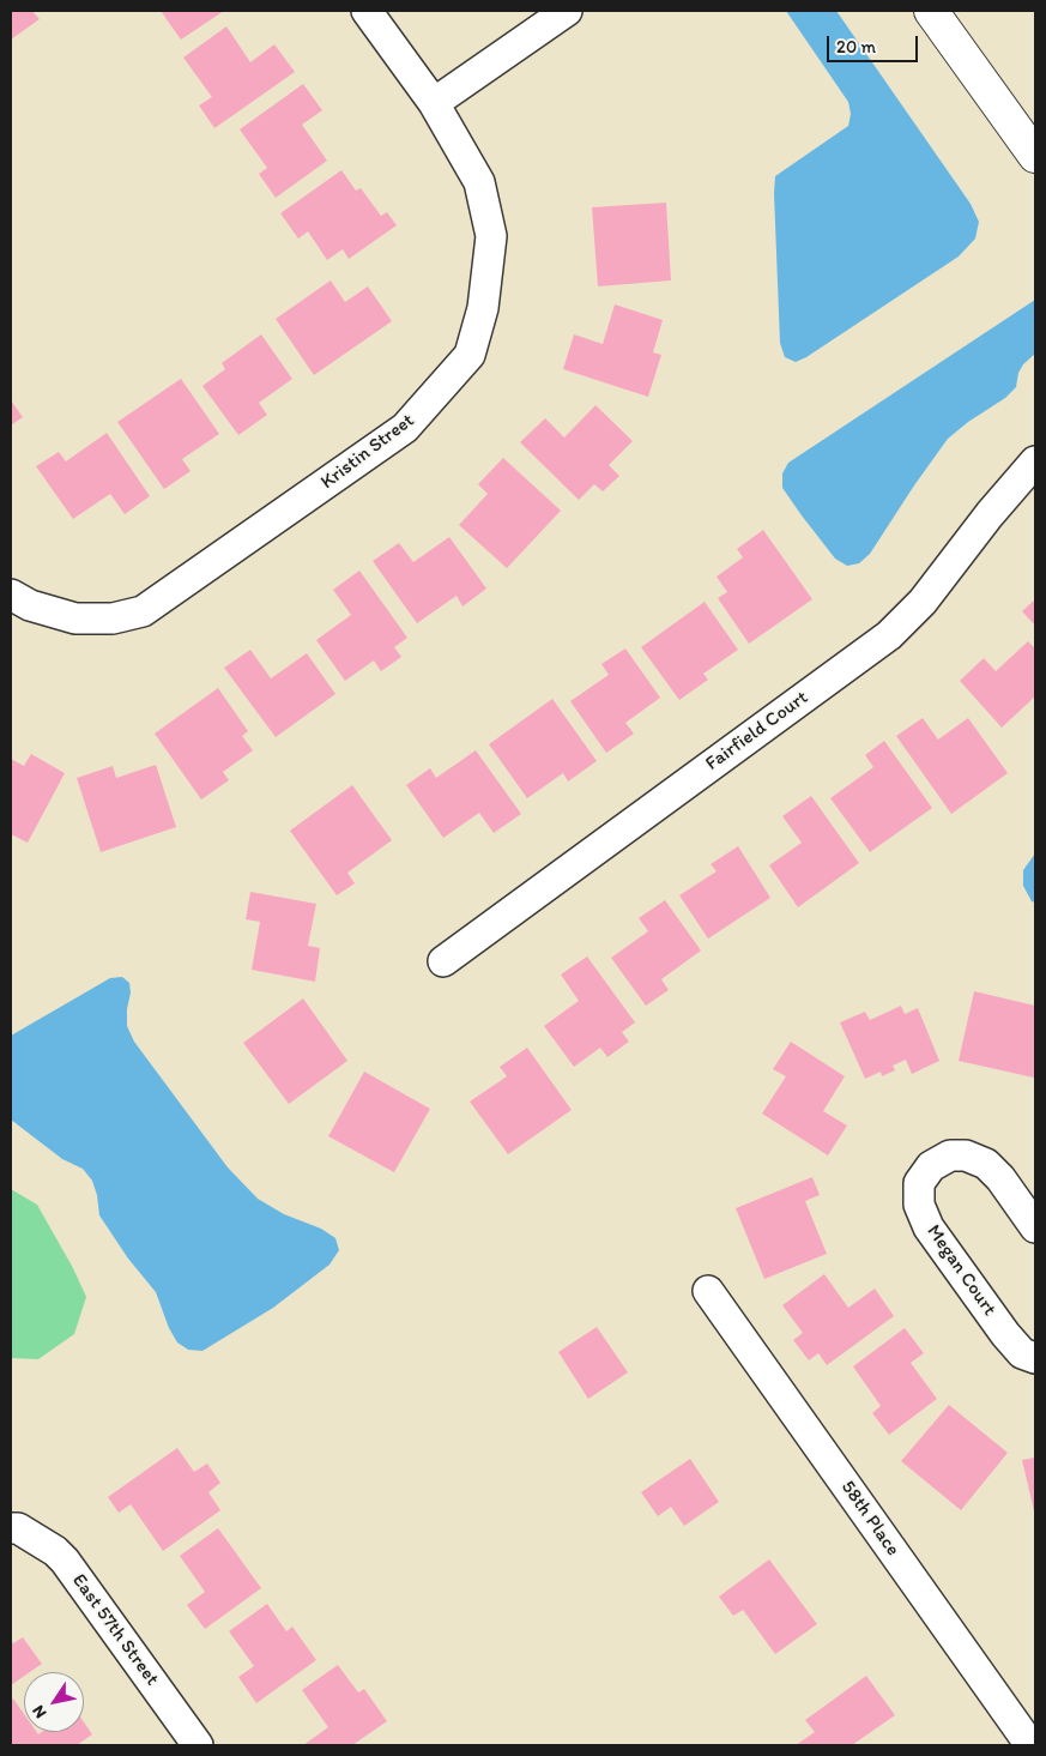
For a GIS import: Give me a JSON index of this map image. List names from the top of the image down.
{
  "streets": {
    "street": [
      "Kristin Street",
      "Fairfield Court",
      "Megan Court",
      "58th Place",
      "East 57th Street"
    ]
  },
  "scale_bar": "20 m",
  "north": "bottom left"
}
